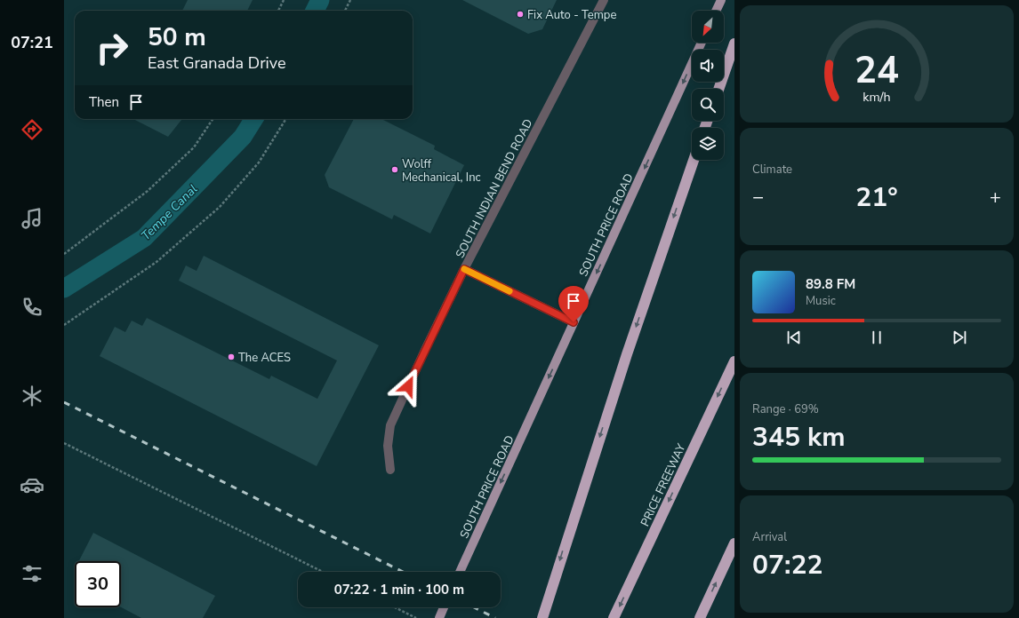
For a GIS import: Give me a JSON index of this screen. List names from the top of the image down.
{
  "streets": {
    "highway": ["PRICE FREEWAY"],
    "main road": ["SOUTH PRICE ROAD"],
    "street": ["SOUTH INDIAN BEND ROAD"]
  },
  "one_way": ["SOUTH PRICE ROAD"],
  "water": ["Tempe Canal"],
  "places": ["Fix Auto - Tempe", "Wolff Mechanical, Inc", "The ACES"],
  "north": "bottom left",
  "page": {
    "tabs": "07:21",
    "turn": ["50 m", "East Granada Drive"],
    "then": "Then",
    "tile": [
      "Climate",
      ["Range · 69%", "345 km"],
      ["Arrival", "07:22"]
    ],
    "heat": ["−", "21°", "+"],
    "song": ["89.8 FM", "Music"],
    "limit": "30",
    "trip": "07:22 · 1 min · 100 m",
    "gauge": ["24", "km/h"]
  }
}
